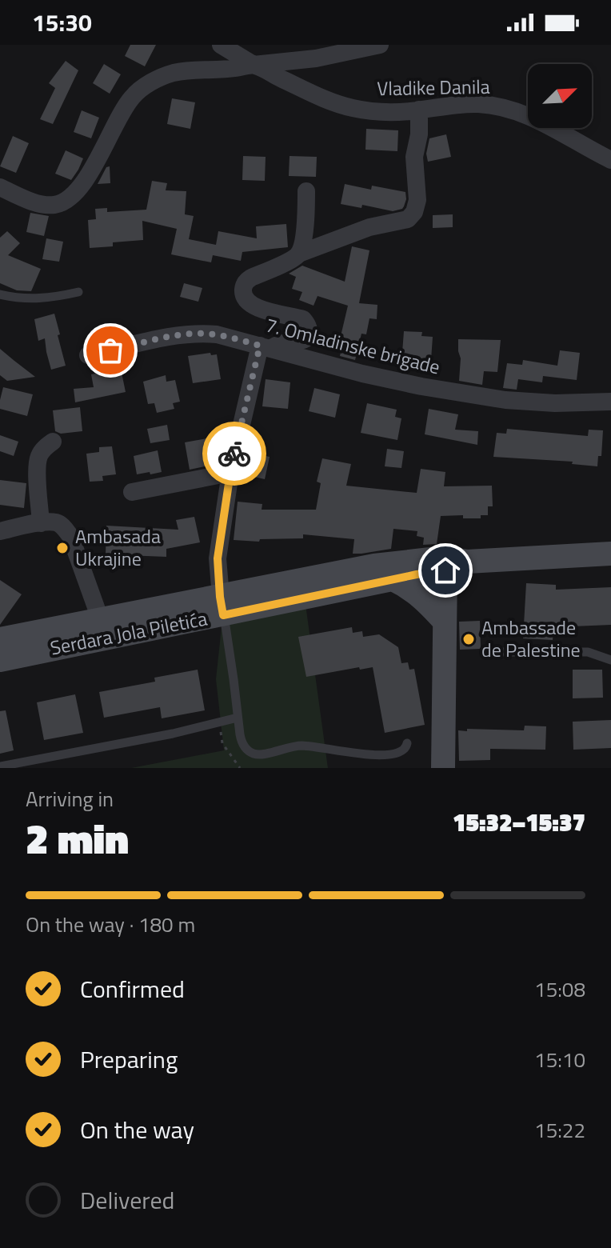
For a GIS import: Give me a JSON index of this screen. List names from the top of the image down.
{
  "streets": {
    "main road": ["Serdara Jola Piletića"],
    "street": ["Vladike Danila", "7. Omladinske brigade"]
  },
  "places": ["Ambasada Ukrajine", "Ambassade de Palestine"],
  "north": "top right",
  "page": {
    "status": "15:30",
    "heading": ["2 min", "Arriving in", "15:32–15:37"],
    "bar": "On the way · 180 m",
    "list": [
      ["Confirmed", "15:08"],
      ["Preparing", "15:10"],
      ["On the way", "15:22"],
      "Delivered"
    ]
  }
}
